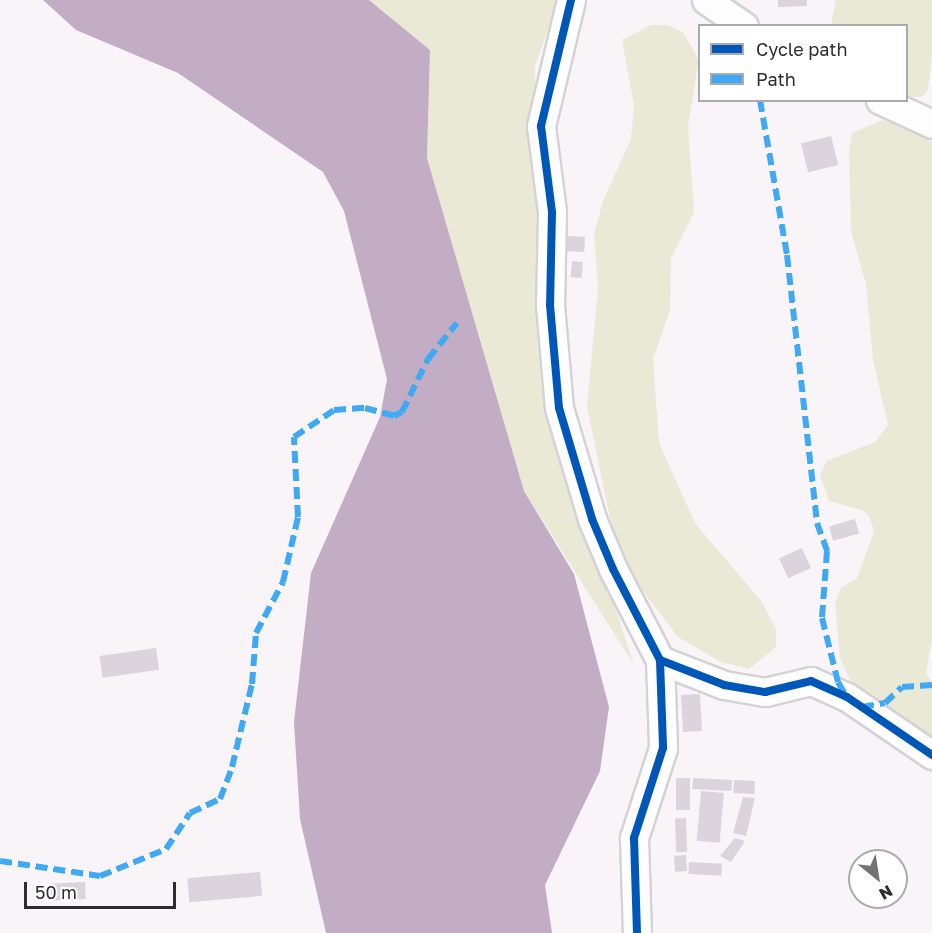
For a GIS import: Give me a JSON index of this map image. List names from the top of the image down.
{
  "legend": ["Cycle path", "Path"],
  "scale_bar": "50 m",
  "north": "bottom right"
}
